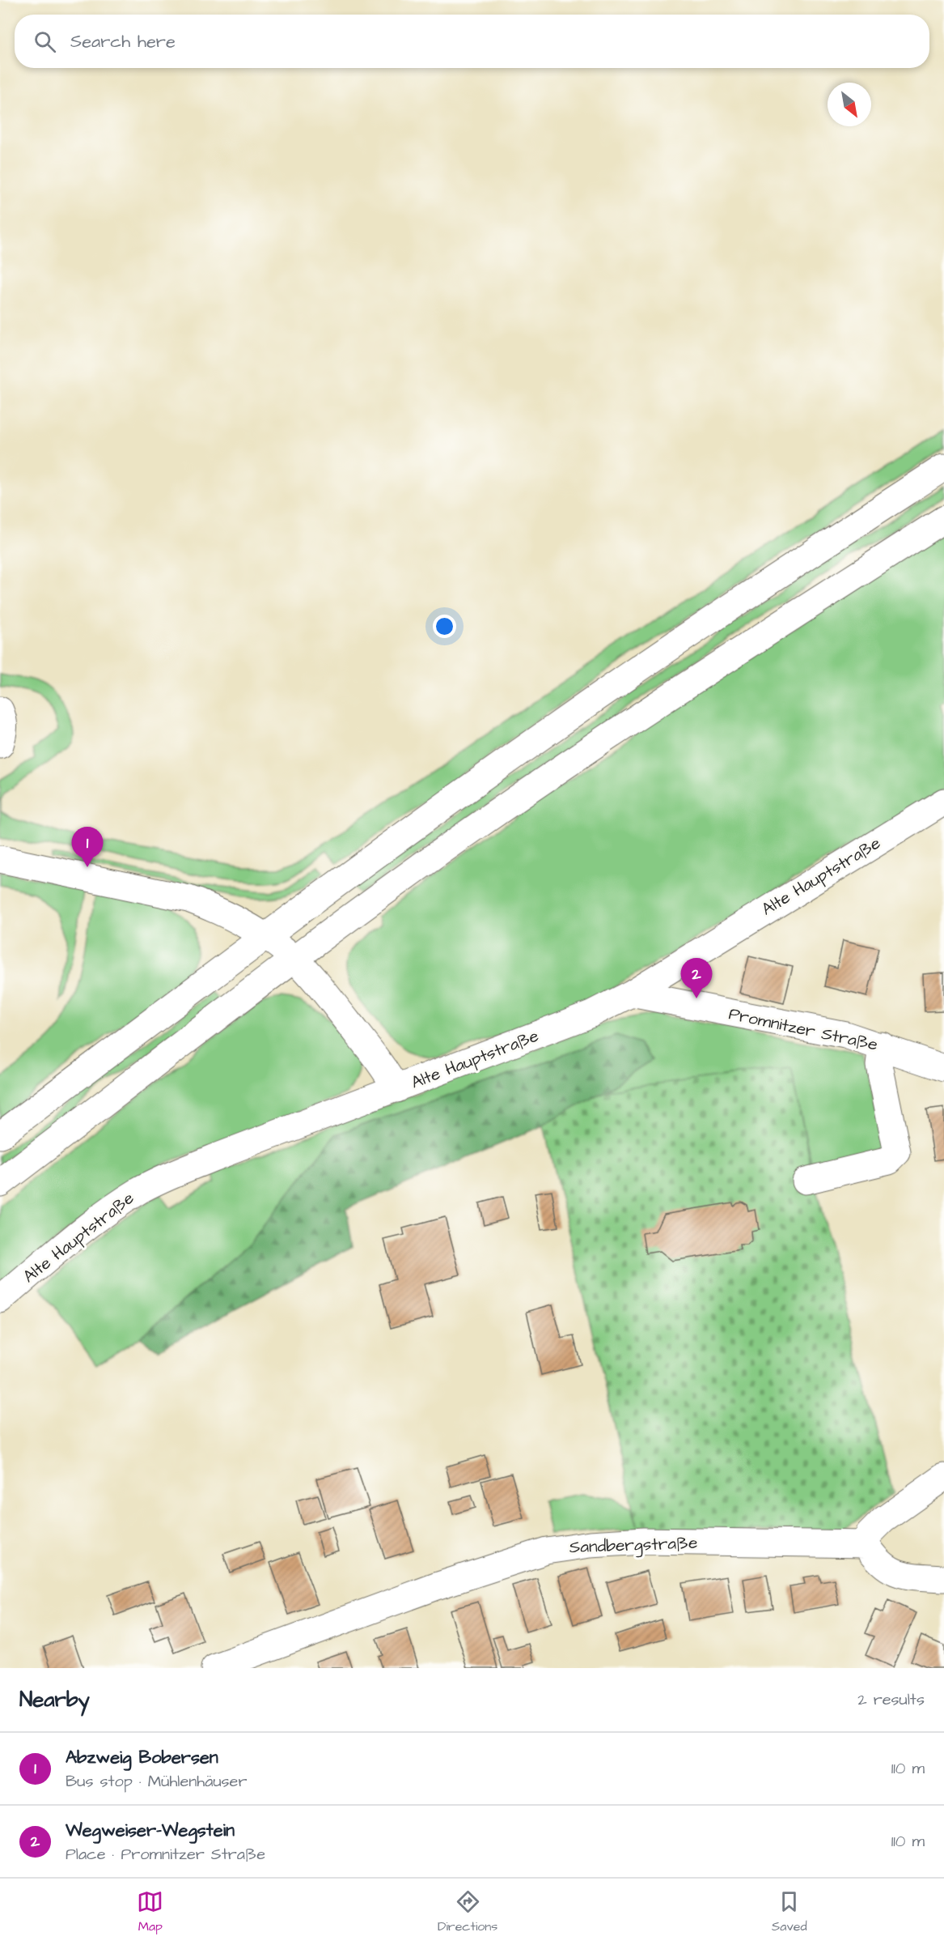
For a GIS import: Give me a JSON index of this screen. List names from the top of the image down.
{
  "streets": {
    "street": ["Alte Hauptstraße", "Promnitzer Straße", "Sandbergstraße"]
  },
  "crossings": [
    ["Alte Hauptstraße", "Promnitzer Straße"]
  ],
  "north": "bottom right",
  "page": {
    "search": "Search here",
    "pins": ["1", "2"],
    "heading": ["Nearby", "2 results"],
    "list": [
      {
        "mark": "1",
        "name": "Abzweig Bobersen",
        "note": "Bus stop · Mühlenhäuser",
        "value": "110 m"
      },
      {
        "mark": "2",
        "name": "Wegweiser-Wegstein",
        "note": "Place · Promnitzer Straße",
        "value": "110 m"
      }
    ],
    "nav": ["Map", "Directions", "Saved"]
  }
}
